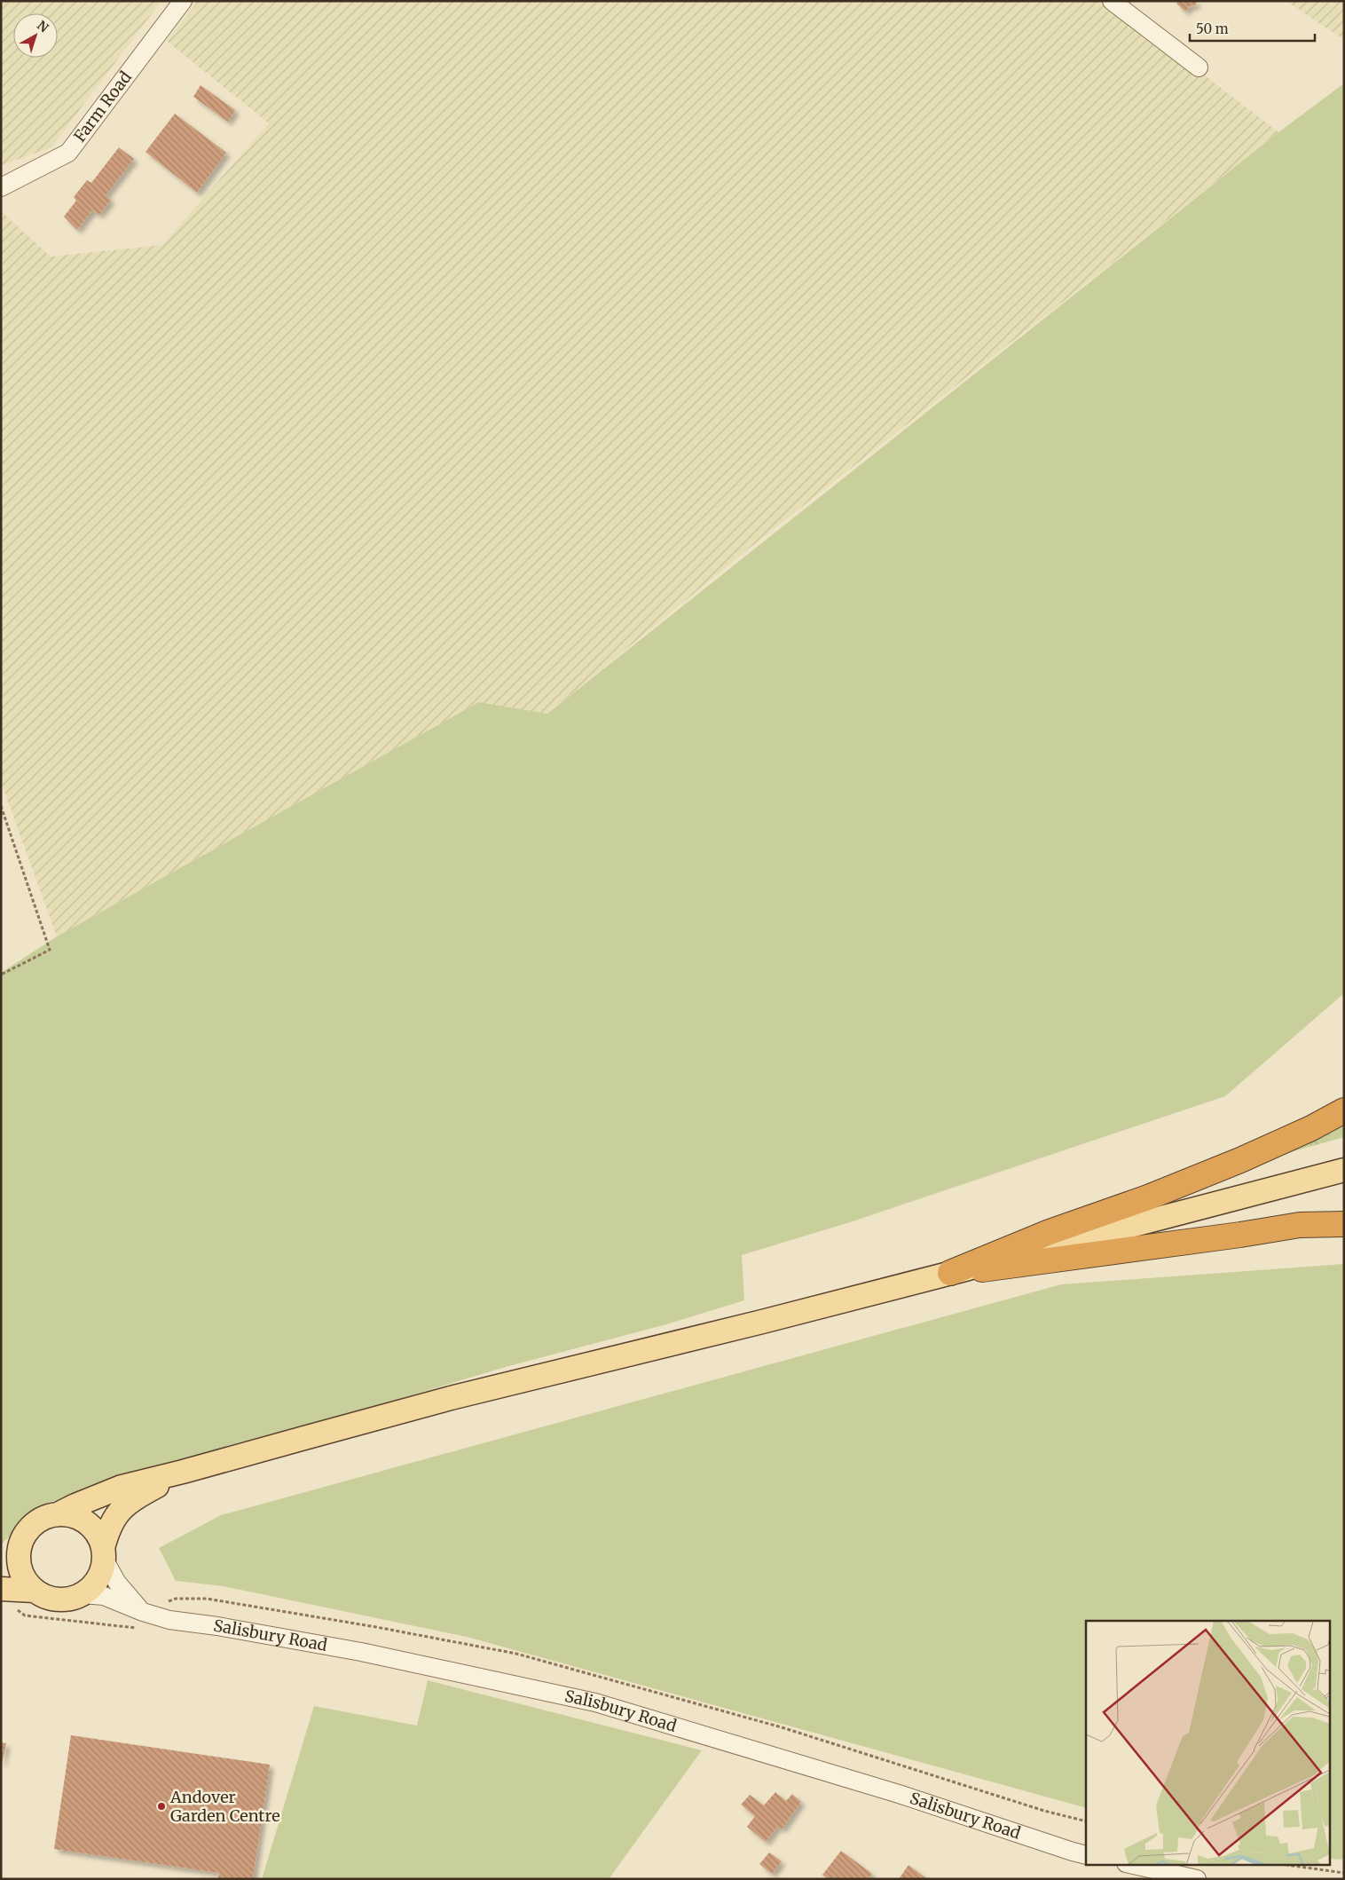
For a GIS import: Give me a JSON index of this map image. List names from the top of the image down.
{
  "streets": {
    "street": ["Farm Road", "Salisbury Road"]
  },
  "places": ["Andover Garden Centre"],
  "scale_bar": "50 m",
  "north": "top right"
}
